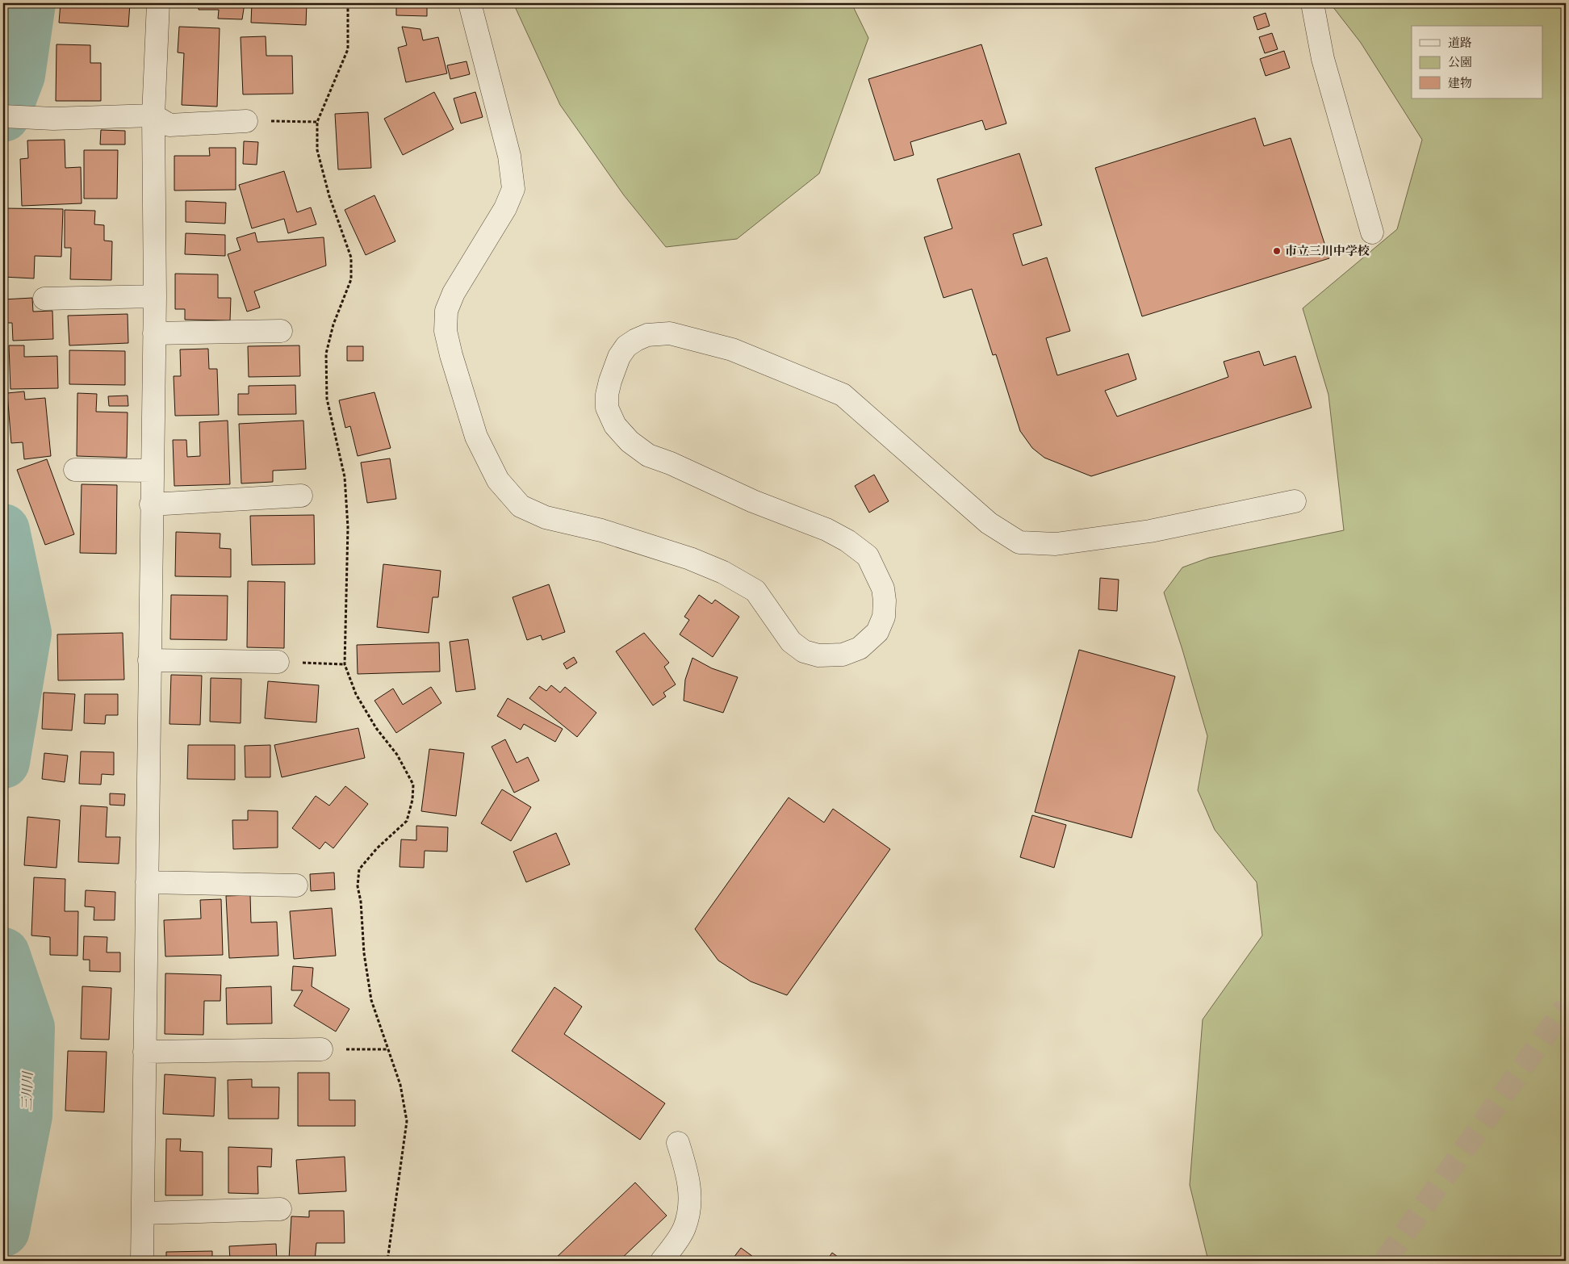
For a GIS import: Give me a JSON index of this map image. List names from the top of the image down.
{
  "water": ["三川川"],
  "places": ["市立三川中学校"],
  "legend": ["道路", "公園", "建物"]
}
